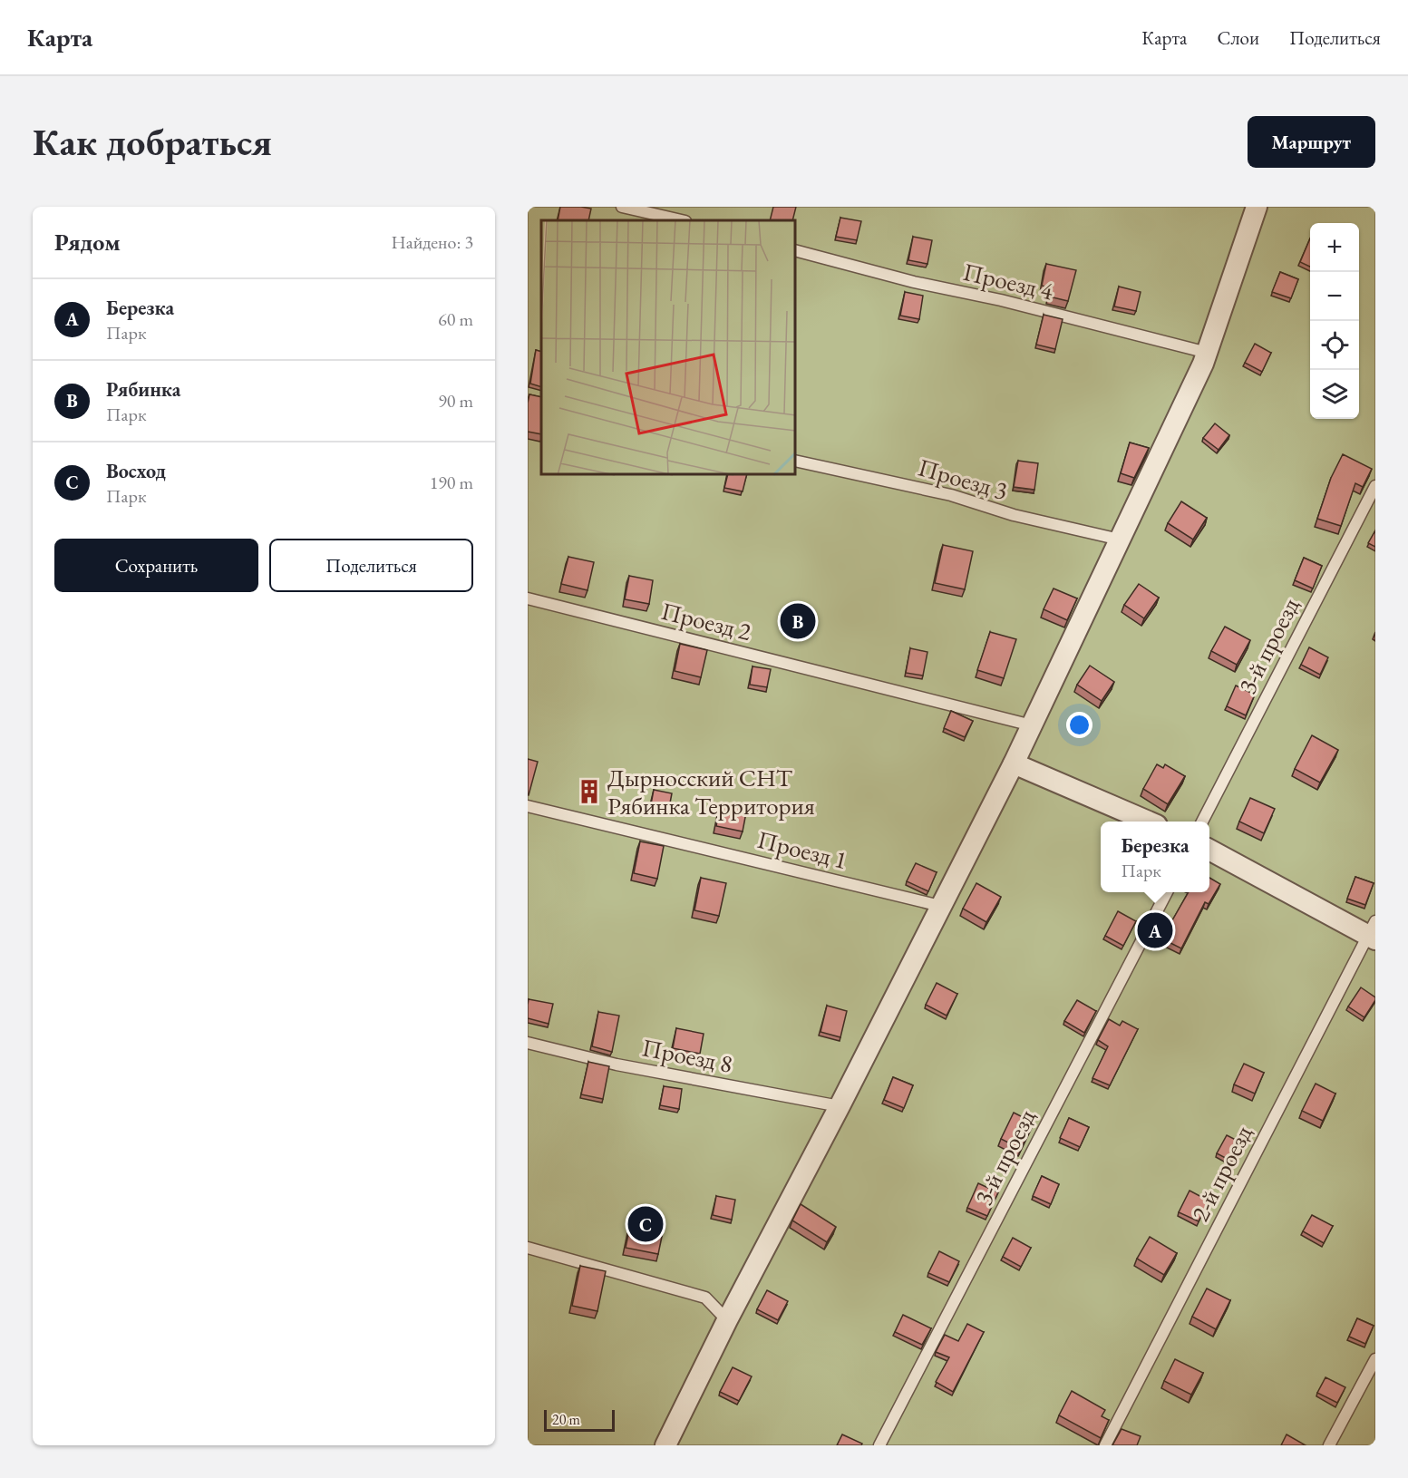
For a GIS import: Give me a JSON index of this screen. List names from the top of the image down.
{
  "streets": {
    "lane": [
      "Проезд 4",
      "Проезд 3",
      "Проезд 2",
      "3-й проезд",
      "Проезд 1",
      "Проезд 8",
      "2-й проезд"
    ]
  },
  "places": {
    "building": ["Дырносский СНТ Рябинка Территория"]
  },
  "scale_bar": "20 m",
  "page": {
    "header": "Карта",
    "nav": ["Карта", "Слои", "Поделиться"],
    "buttons": [
      "Маршрут",
      ["Сохранить", "Поделиться"]
    ],
    "title": "Как добраться",
    "heading": ["Рядом", "Найдено: 3"],
    "map_buttons": ["+", "−"],
    "list": [
      {
        "mark": "A",
        "name": "Березка",
        "note": "Парк",
        "value": "60 m"
      },
      {
        "mark": "B",
        "name": "Рябинка",
        "note": "Парк",
        "value": "90 m"
      },
      {
        "mark": "C",
        "name": "Восход",
        "note": "Парк",
        "value": "190 m"
      }
    ],
    "pins": ["B", "A", "C"],
    "popup": ["Березка", "Парк"],
    "scale": "20 m"
  }
}
